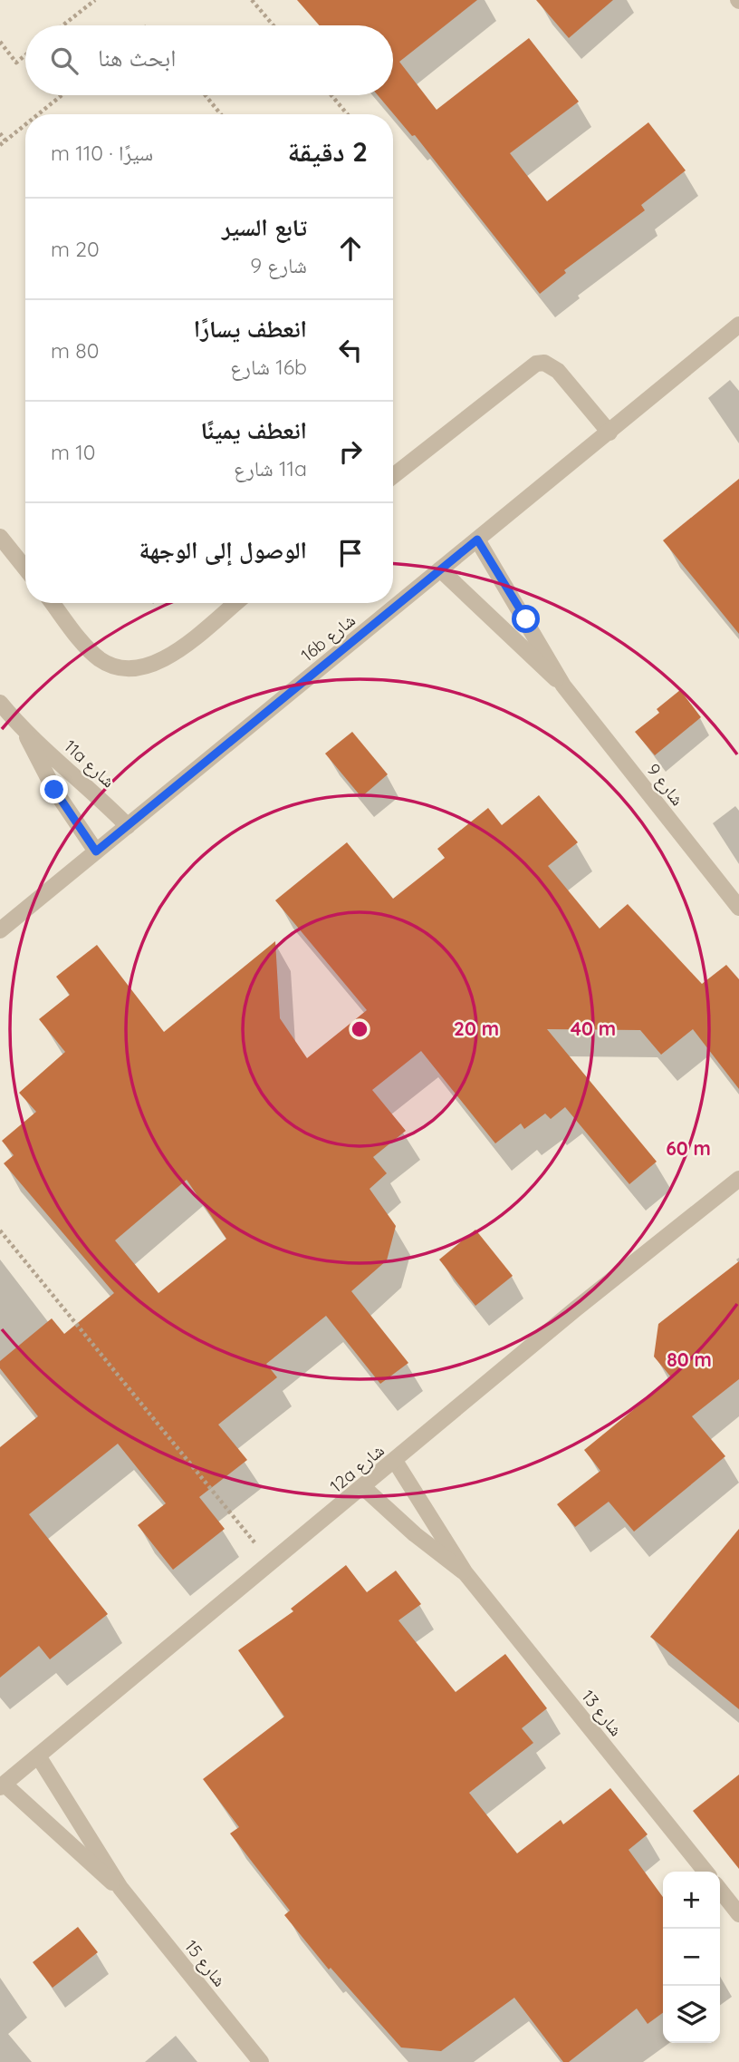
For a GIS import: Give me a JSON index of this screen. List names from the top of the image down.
{
  "streets": {
    "street": [
      "16b شارع",
      "11a شارع",
      "شارع 9",
      "12a شارع",
      "شارع 13",
      "شارع 15"
    ]
  },
  "crossings": [
    ["16b شارع", "11a شارع"],
    ["16b شارع", "شارع 9"],
    ["12a شارع", "شارع 13"],
    ["12a شارع", "شارع 15"]
  ],
  "page": {
    "search": "ابحث هنا",
    "heading": ["2 دقيقة", "سيرًا · 110 m"],
    "list": [
      ["تابع السير", "شارع 9", "20 m"],
      ["انعطف يسارًا", "16b شارع", "80 m"],
      ["انعطف يمينًا", "11a شارع", "10 m"],
      "الوصول إلى الوجهة"
    ],
    "map_buttons": ["+", "−"]
  },
  "rings": [
    "20 m",
    "40 m",
    "60 m",
    "80 m"
  ]
}
